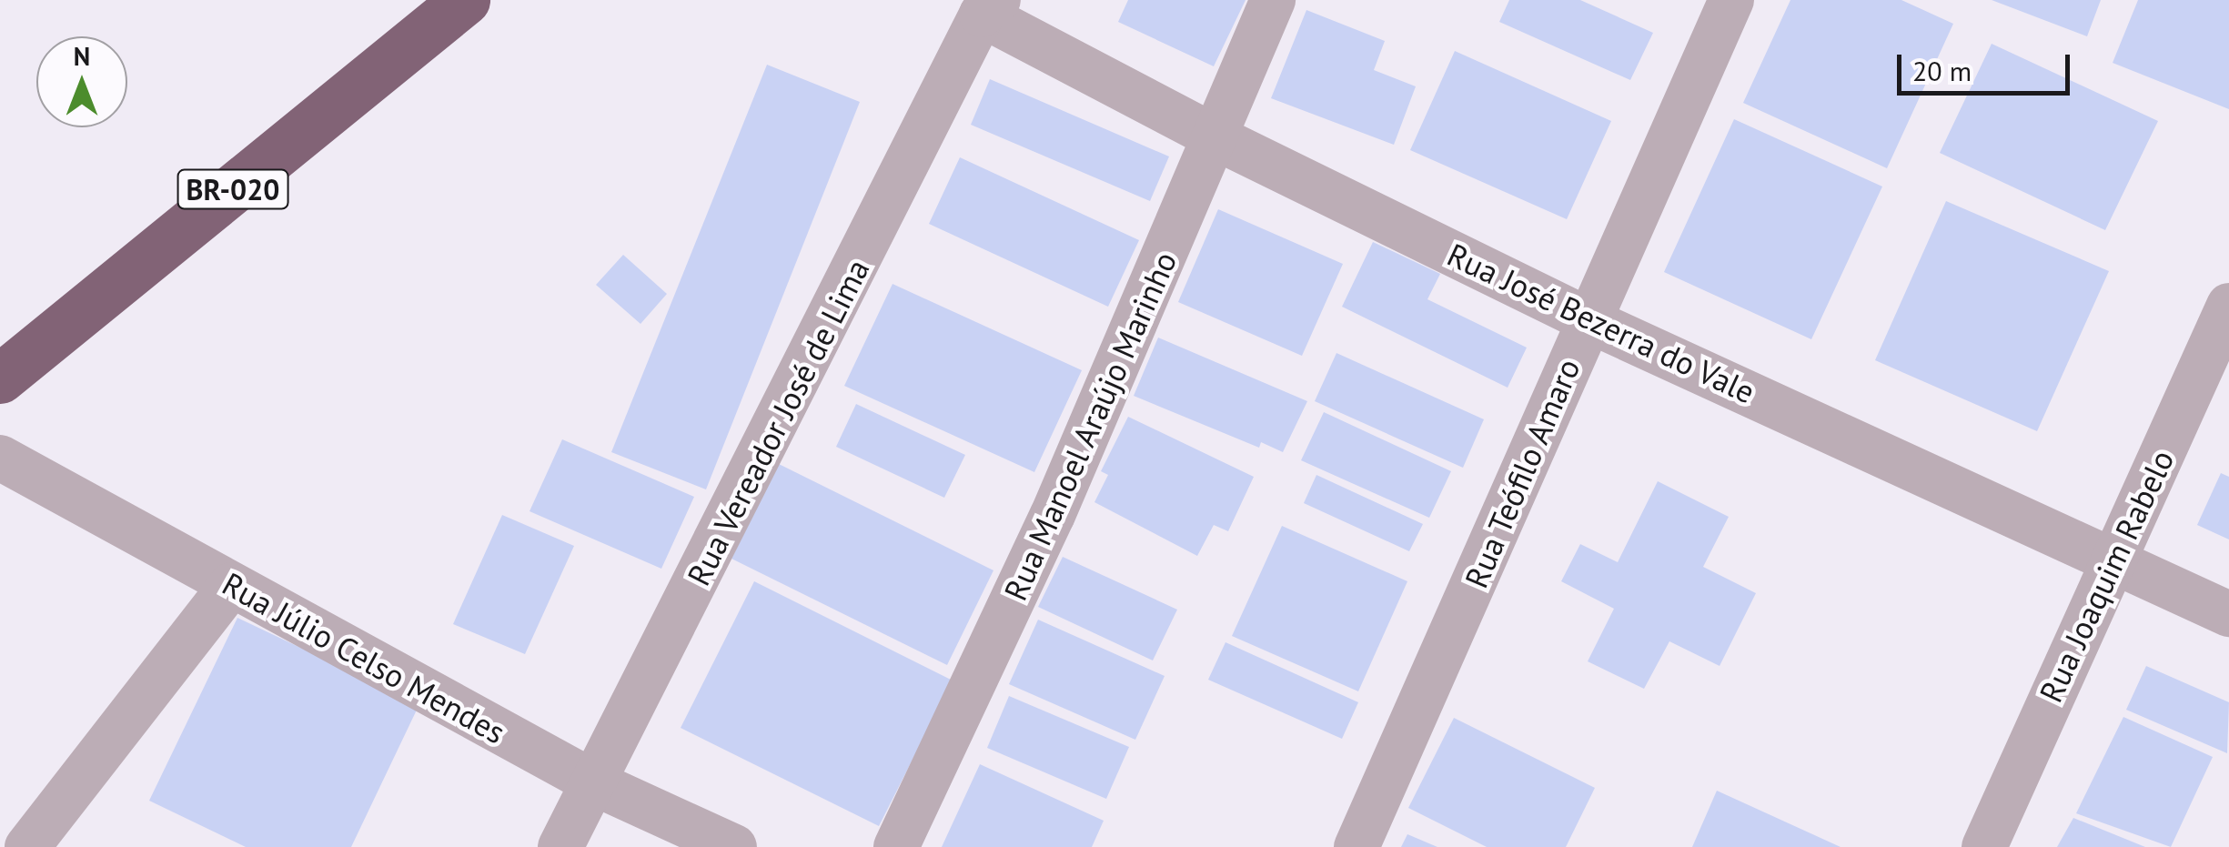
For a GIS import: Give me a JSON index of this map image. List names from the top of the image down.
{
  "streets": {
    "highway": ["BR-020"],
    "street": [
      "Rua José Bezerra do Vale",
      "Rua Vereador José de Lima",
      "Rua Manoel Araújo Marinho",
      "Rua Teófilo Amaro",
      "Rua Joaquim Rabelo",
      "Rua Júlio Celso Mendes"
    ]
  },
  "crossings": [
    ["Rua José Bezerra do Vale", "Rua Vereador José de Lima"],
    ["Rua José Bezerra do Vale", "Rua Manoel Araújo Marinho"],
    ["Rua José Bezerra do Vale", "Rua Teófilo Amaro"],
    ["Rua José Bezerra do Vale", "Rua Joaquim Rabelo"],
    ["Rua Vereador José de Lima", "Rua Júlio Celso Mendes"]
  ],
  "scale_bar": "20 m",
  "north": "top"
}
